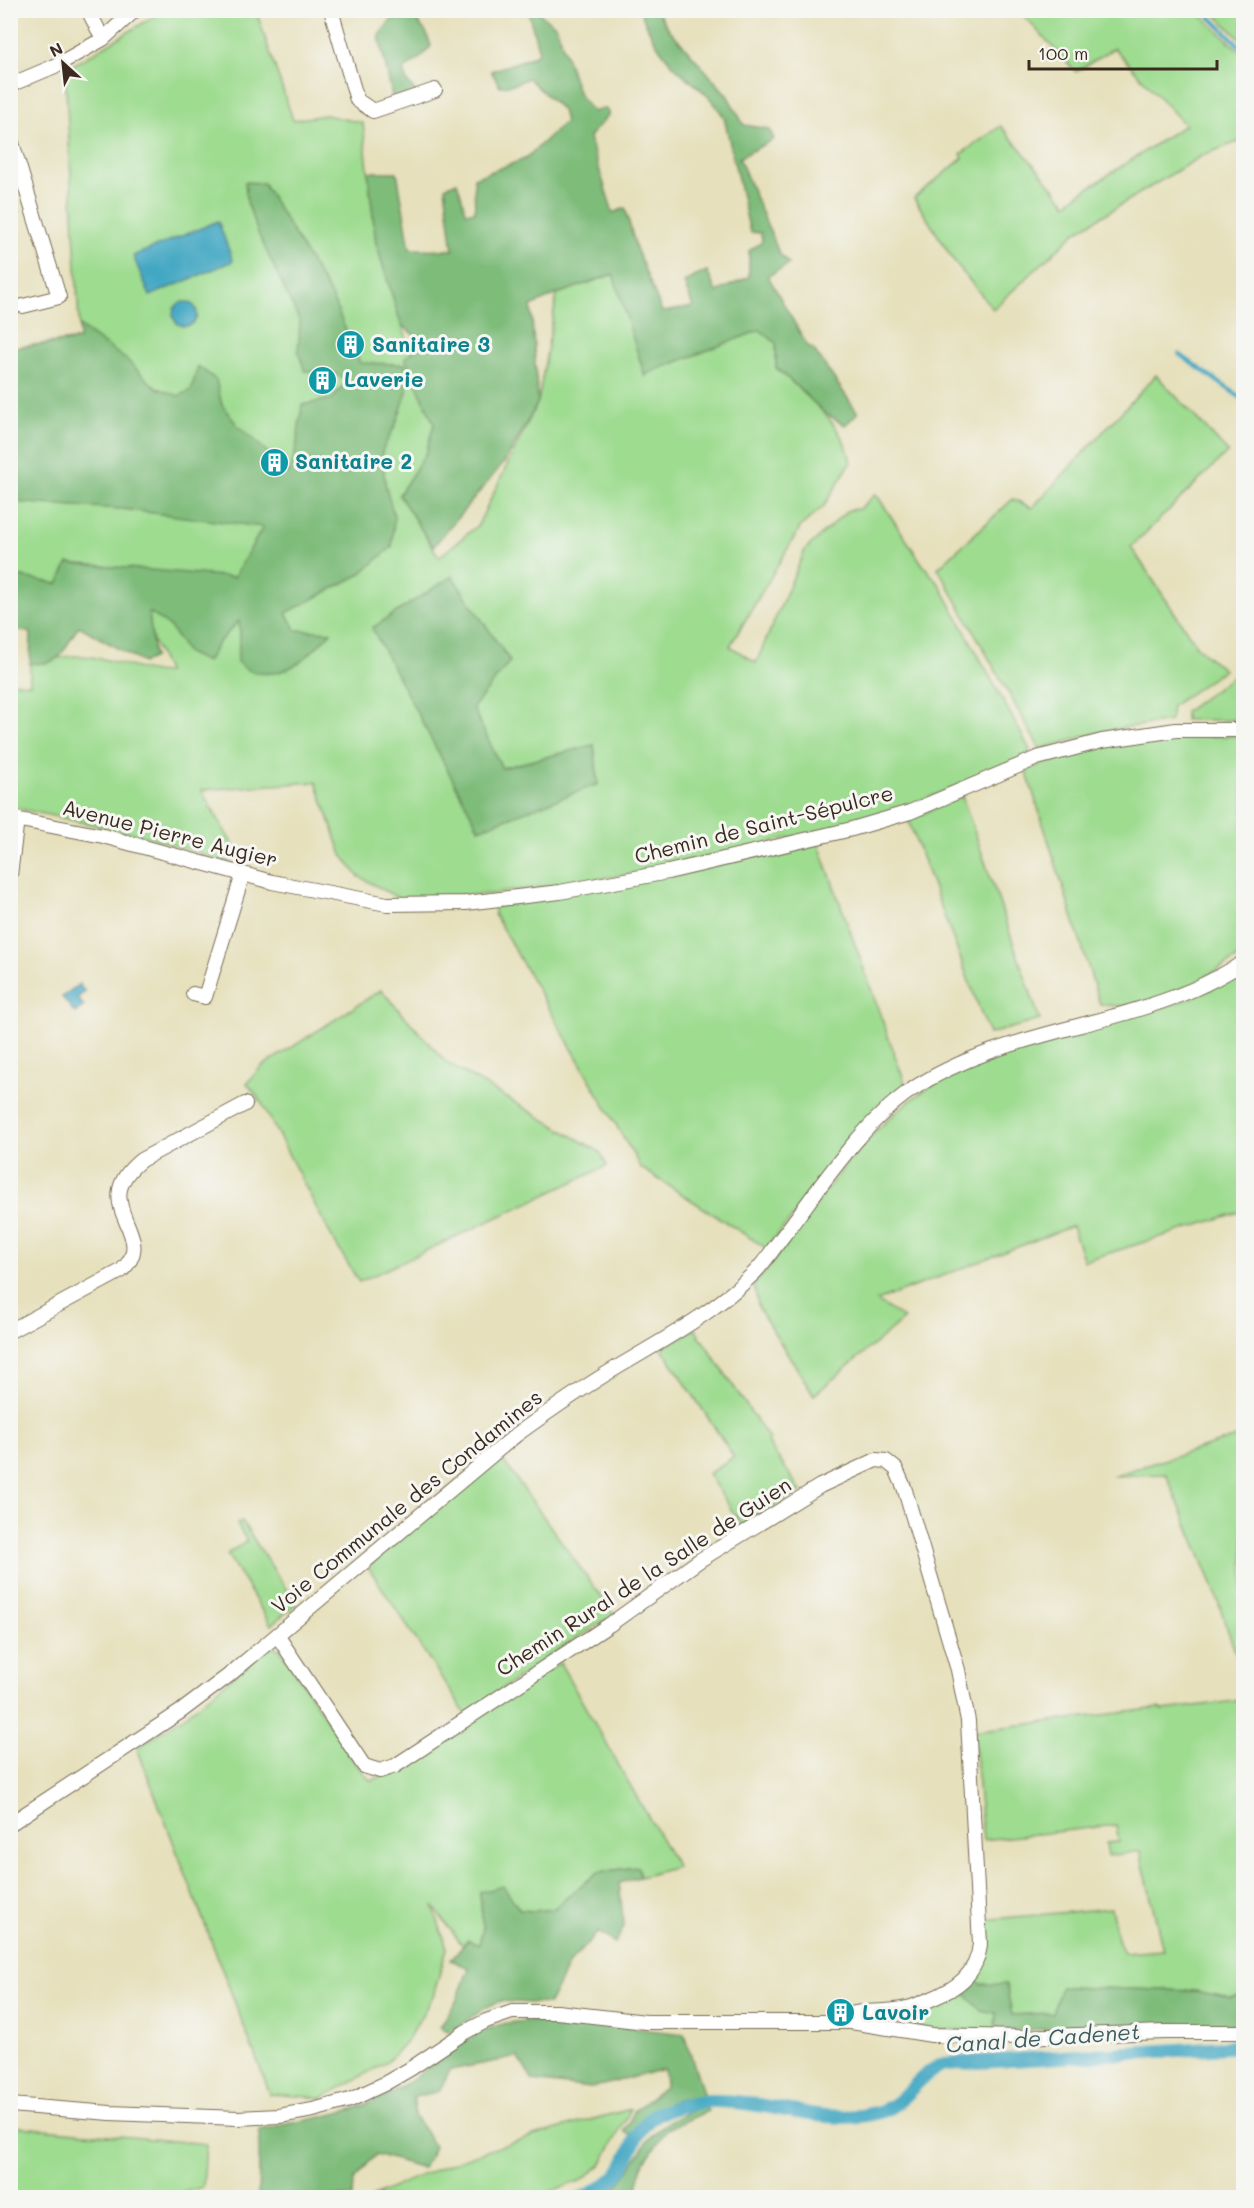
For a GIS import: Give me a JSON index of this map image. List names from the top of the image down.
{
  "streets": {
    "street": [
      "Chemin de Saint-Sépulcre",
      "Avenue Pierre Augier",
      "Voie Communale des Condamines",
      "Chemin Rural de la Salle de Guien"
    ]
  },
  "crossings": [
    ["Chemin de Saint-Sépulcre", "Avenue Pierre Augier"],
    ["Voie Communale des Condamines", "Chemin Rural de la Salle de Guien"]
  ],
  "water": ["Canal de Cadenet"],
  "places": {
    "building": [
      "Sanitaire 3",
      "Laverie",
      "Sanitaire 2",
      "Lavoir"
    ]
  },
  "scale_bar": "100 m",
  "north": "top left"
}
